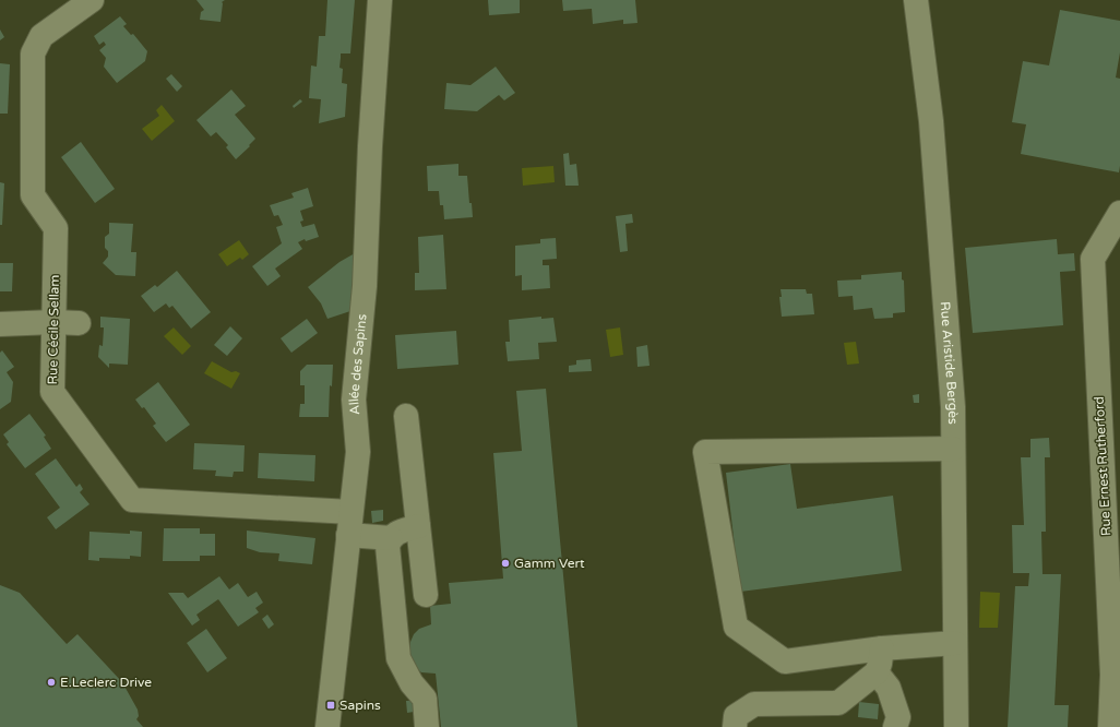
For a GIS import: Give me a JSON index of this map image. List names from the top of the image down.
{
  "streets": {
    "street": [
      "Rue Cécile Sellam",
      "Rue Aristide Bergès",
      "Allée des Sapins",
      "Rue Ernest Rutherford"
    ]
  },
  "crossings": [
    ["Rue Cécile Sellam", "Allée des Sapins"]
  ],
  "places": {
    "other": ["Gamm Vert", "E.Leclerc Drive"],
    "transit": ["Sapins"]
  }
}
